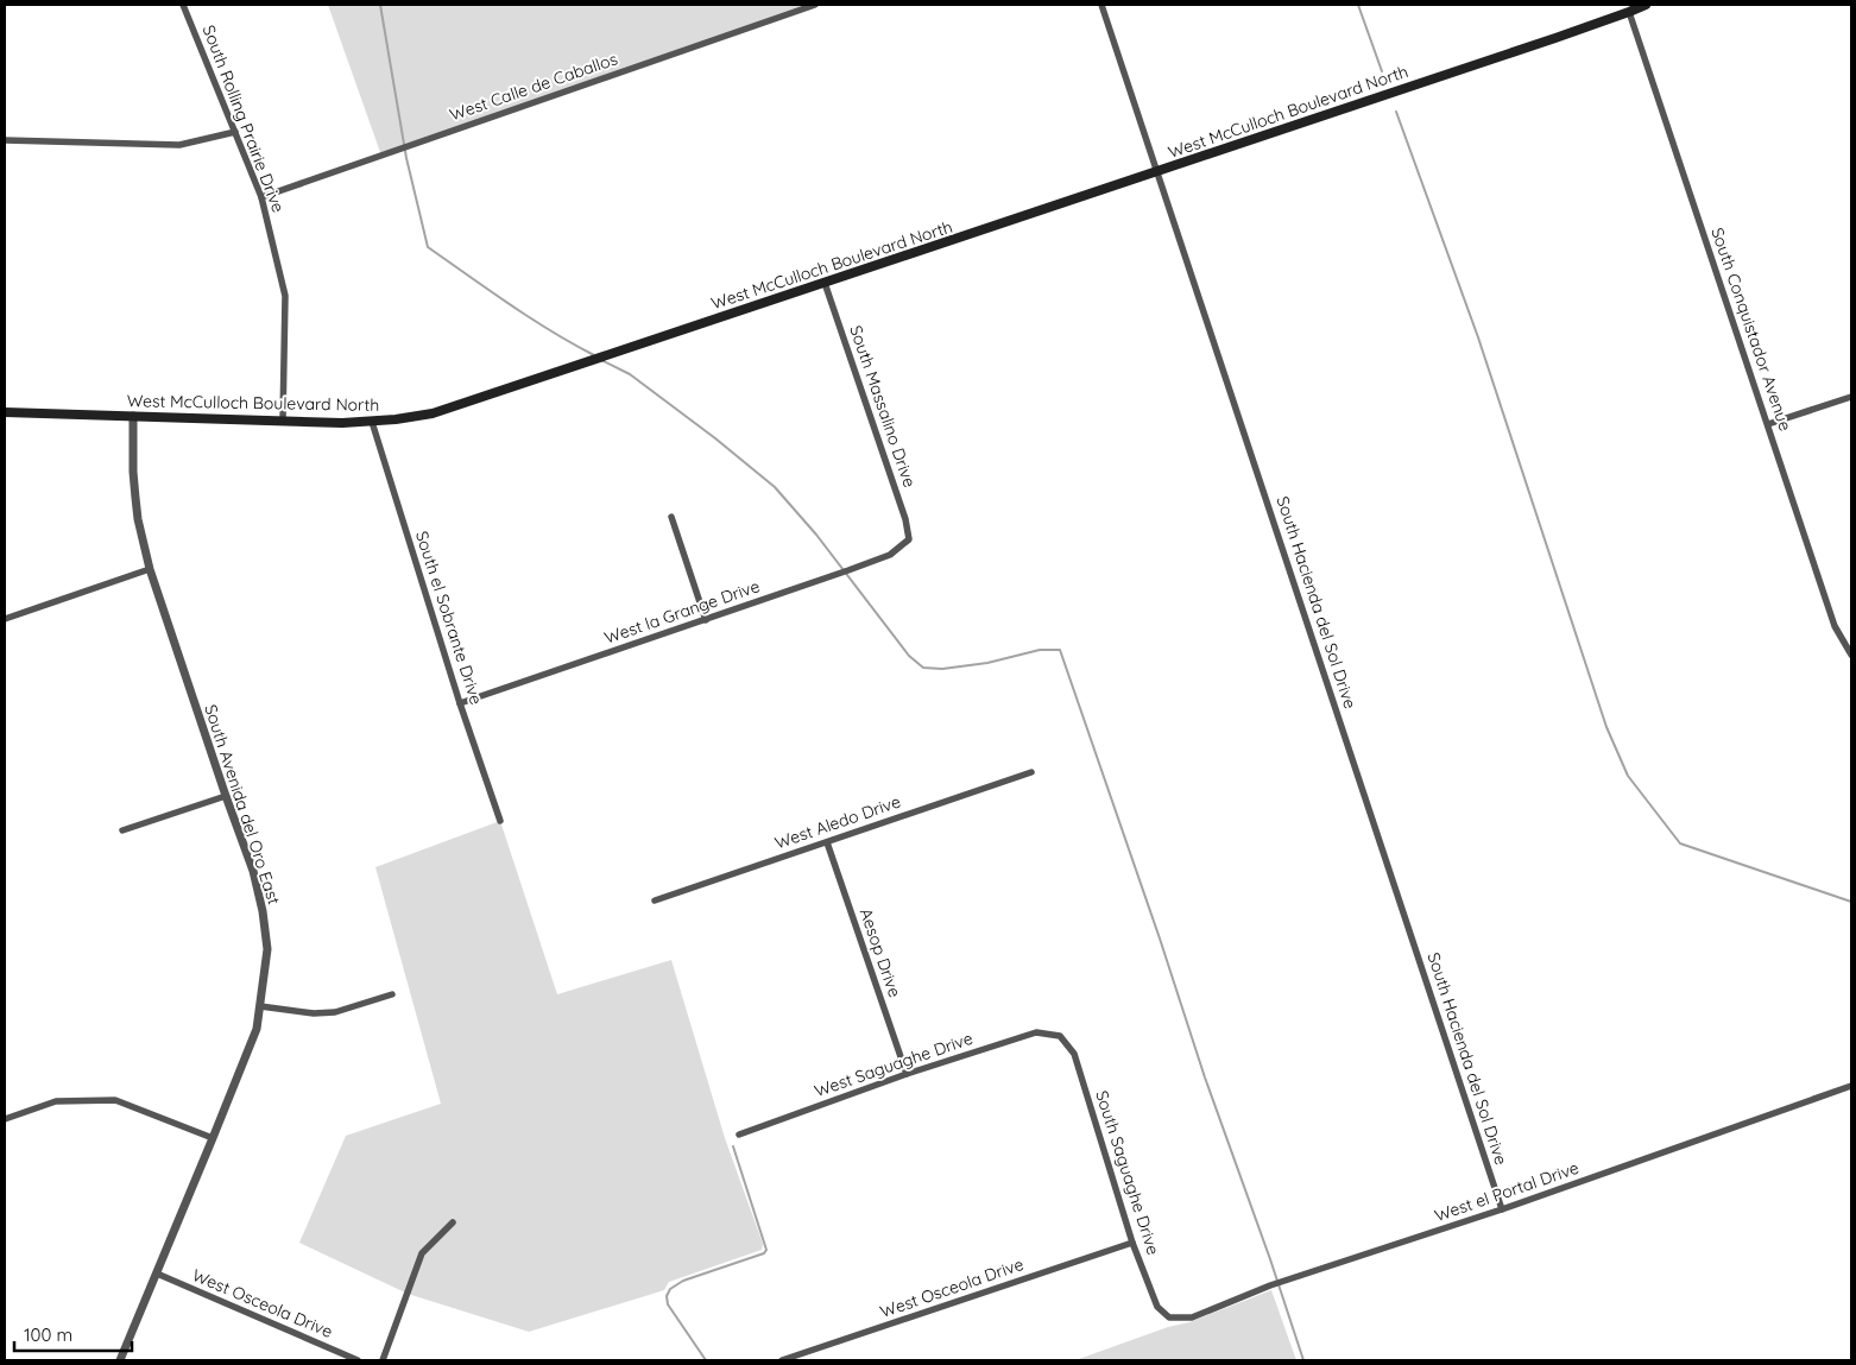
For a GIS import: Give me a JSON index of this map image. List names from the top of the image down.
{
  "streets": {
    "main road": ["West McCulloch Boulevard North"],
    "street": [
      "West Calle de Caballos",
      "South Rolling Prairie Drive",
      "South Conquistador Avenue",
      "South Massalino Drive",
      "South Hacienda del Sol Drive",
      "West la Grange Drive",
      "South el Sobrante Drive",
      "South Avenida del Oro East",
      "West Aledo Drive",
      "Aesop Drive",
      "West Saguaghe Drive",
      "South Saguaghe Drive",
      "West el Portal Drive",
      "West Osceola Drive"
    ]
  },
  "crossings": [
    ["West Calle de Caballos", "South Rolling Prairie Drive"],
    ["West McCulloch Boulevard North", "South Rolling Prairie Drive"],
    ["West McCulloch Boulevard North", "South Conquistador Avenue"],
    ["West McCulloch Boulevard North", "South Massalino Drive"],
    ["West McCulloch Boulevard North", "South Hacienda del Sol Drive"],
    ["West McCulloch Boulevard North", "South el Sobrante Drive"],
    ["West McCulloch Boulevard North", "South Avenida del Oro East"],
    ["South Massalino Drive", "West la Grange Drive"],
    ["South Hacienda del Sol Drive", "West el Portal Drive"],
    ["West la Grange Drive", "South el Sobrante Drive"],
    ["South Avenida del Oro East", "West Osceola Drive"],
    ["West Aledo Drive", "Aesop Drive"],
    ["Aesop Drive", "West Saguaghe Drive"],
    ["West Saguaghe Drive", "South Saguaghe Drive"],
    ["South Saguaghe Drive", "West el Portal Drive"],
    ["South Saguaghe Drive", "West Osceola Drive"]
  ],
  "scale_bar": "100 m"
}
